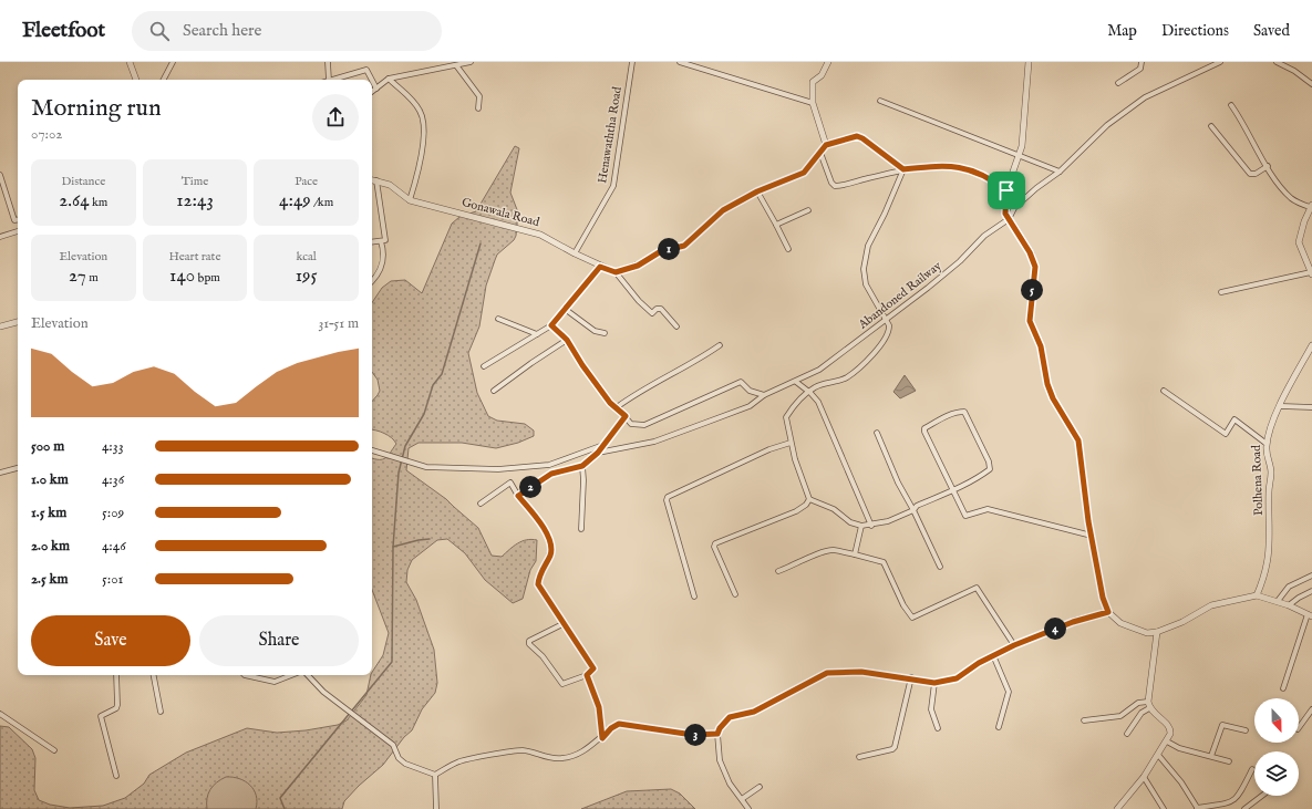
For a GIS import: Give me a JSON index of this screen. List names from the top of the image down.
{
  "streets": {
    "street": [
      "Henawaththa Road",
      "Gonawala Road",
      "Abandoned Railway",
      "Polhena Road"
    ]
  },
  "crossings": [
    ["Henawaththa Road", "Gonawala Road"]
  ],
  "north": "bottom",
  "page": {
    "header": "Fleetfoot",
    "search": "Search here",
    "nav": ["Map", "Directions", "Saved"],
    "heading": ["Morning run", "07:02"],
    "stats": [
      ["Distance", "2.64 km"],
      ["Time", "12:43"],
      ["Pace", "4:49 /km"],
      ["Elevation", "27 m"],
      ["Heart rate", "140 bpm"],
      ["kcal", "195"]
    ],
    "pins": [
      "1",
      "5",
      "2",
      "4",
      "3"
    ],
    "chart": ["Elevation", "31–51 m"],
    "list": [
      {
        "name": "500 m",
        "note": "4:33"
      },
      {
        "name": "1.0 km",
        "note": "4:36"
      },
      {
        "name": "1.5 km",
        "note": "5:09"
      },
      {
        "name": "2.0 km",
        "note": "4:46"
      },
      {
        "name": "2.5 km",
        "note": "5:01"
      }
    ],
    "buttons": ["Save", "Share"]
  }
}
